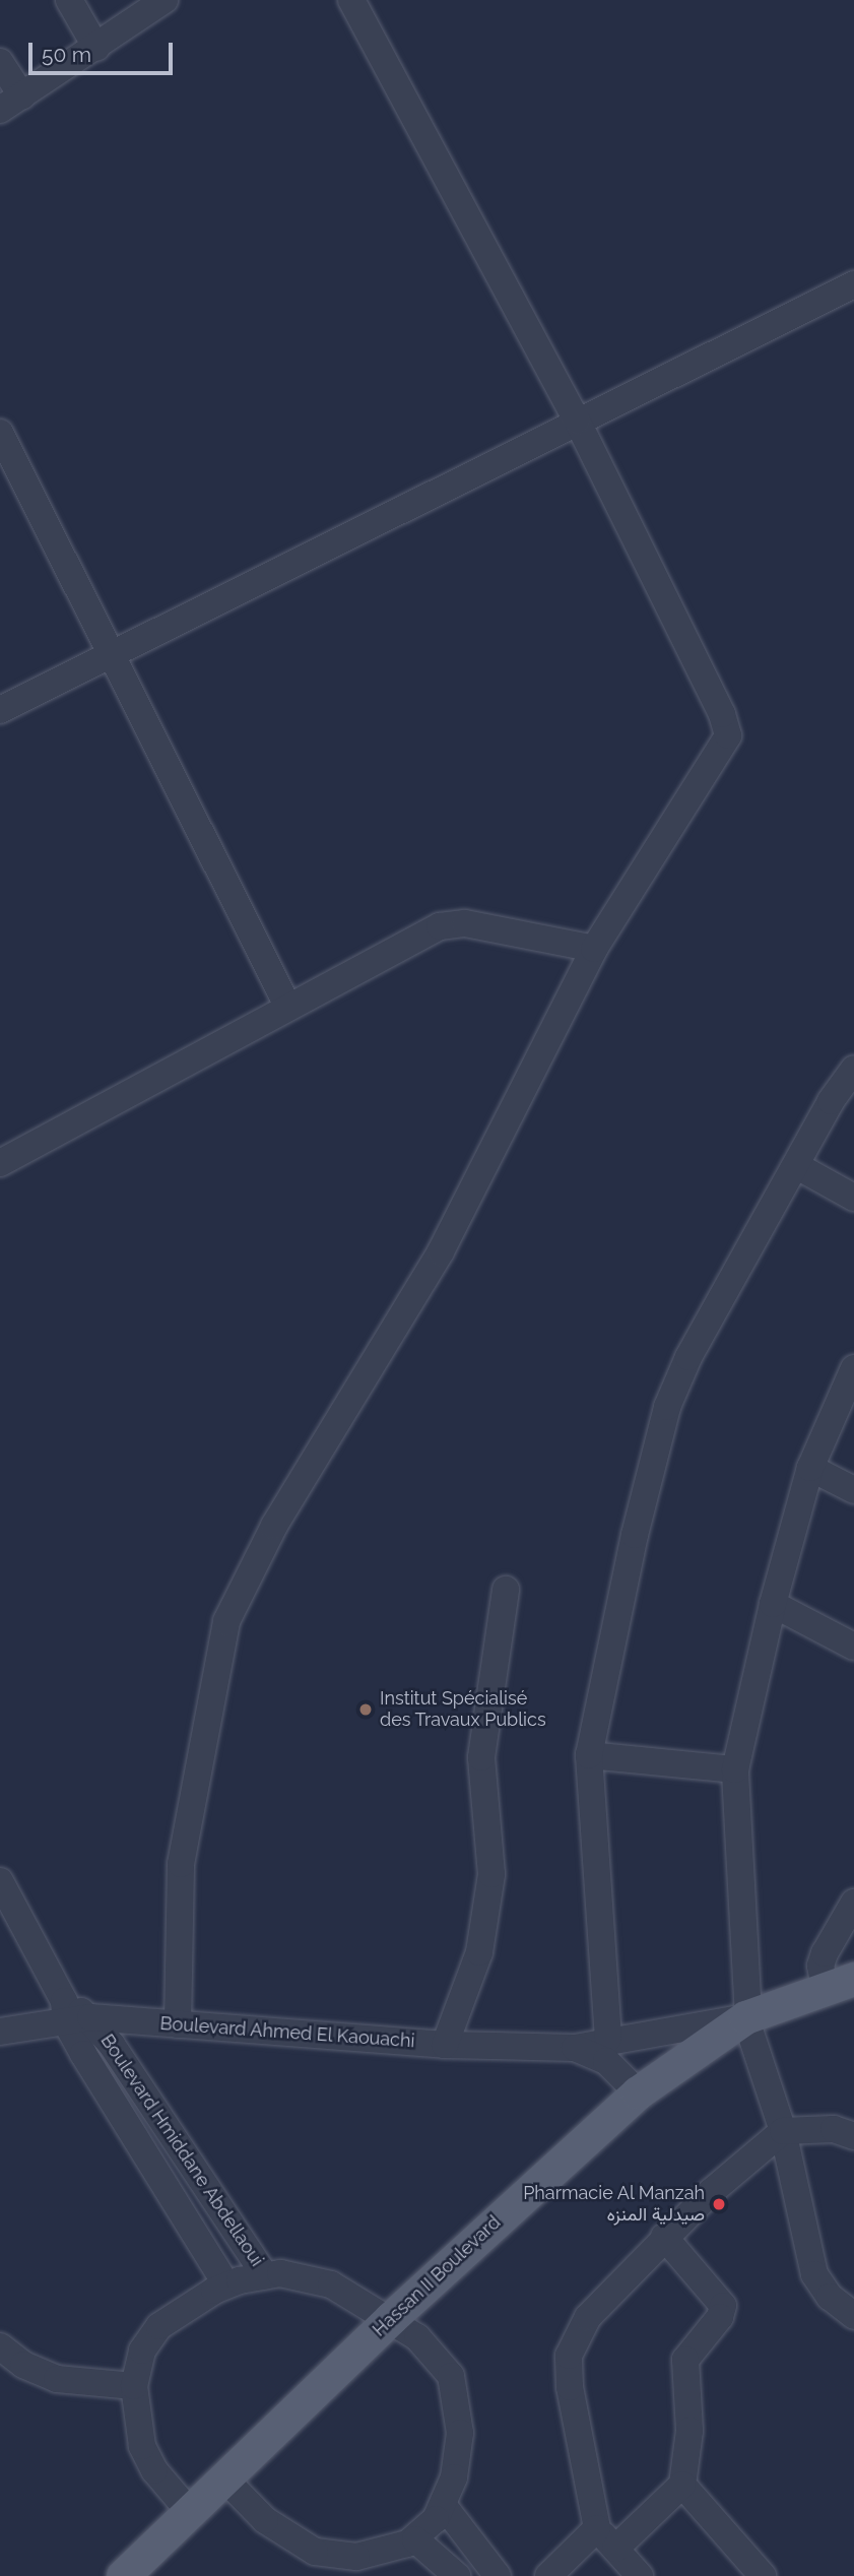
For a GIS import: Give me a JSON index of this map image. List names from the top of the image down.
{
  "streets": {
    "main road": ["Hassan II Boulevard"],
    "street": ["Boulevard Ahmed El Kaouachi", "Boulevard Hmiddane Abdellaoui"]
  },
  "crossings": [
    ["Boulevard Ahmed El Kaouachi", "Boulevard Hmiddane Abdellaoui"],
    ["Boulevard Ahmed El Kaouachi", "Hassan II Boulevard"]
  ],
  "places": ["Institut Spécialisé des Travaux Publics", "Pharmacie Al Manzah صيدلية المنزه"],
  "scale_bar": "50 m"
}
